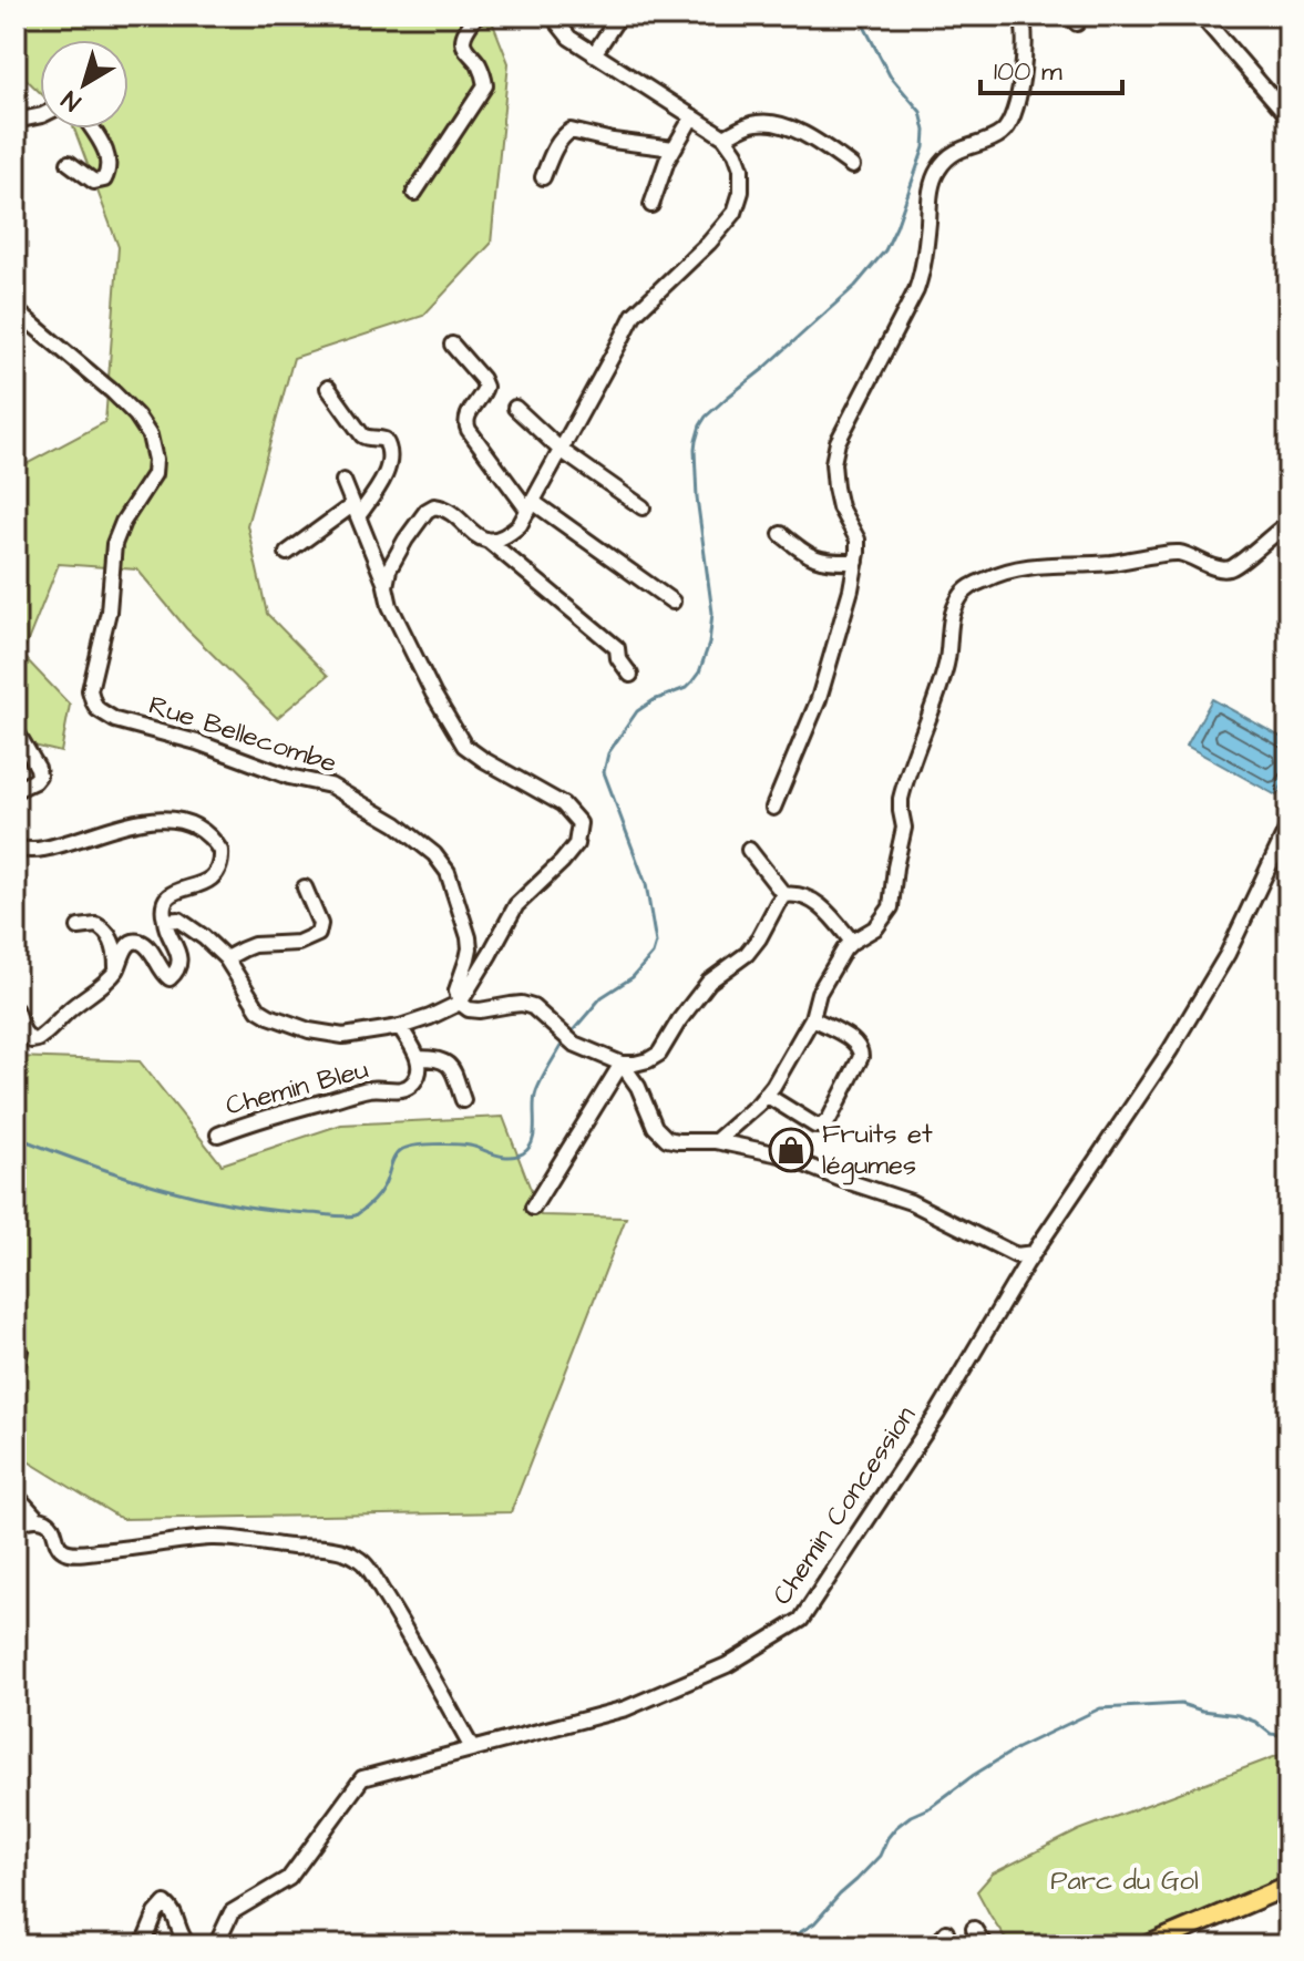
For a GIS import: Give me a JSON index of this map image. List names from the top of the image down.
{
  "streets": {
    "street": ["Rue Bellecombe", "Chemin Bleu", "Chemin Concession"]
  },
  "parks": ["Parc du Gol"],
  "places": {
    "shop": ["Fruits et légumes"]
  },
  "scale_bar": "100 m",
  "north": "bottom left"
}
